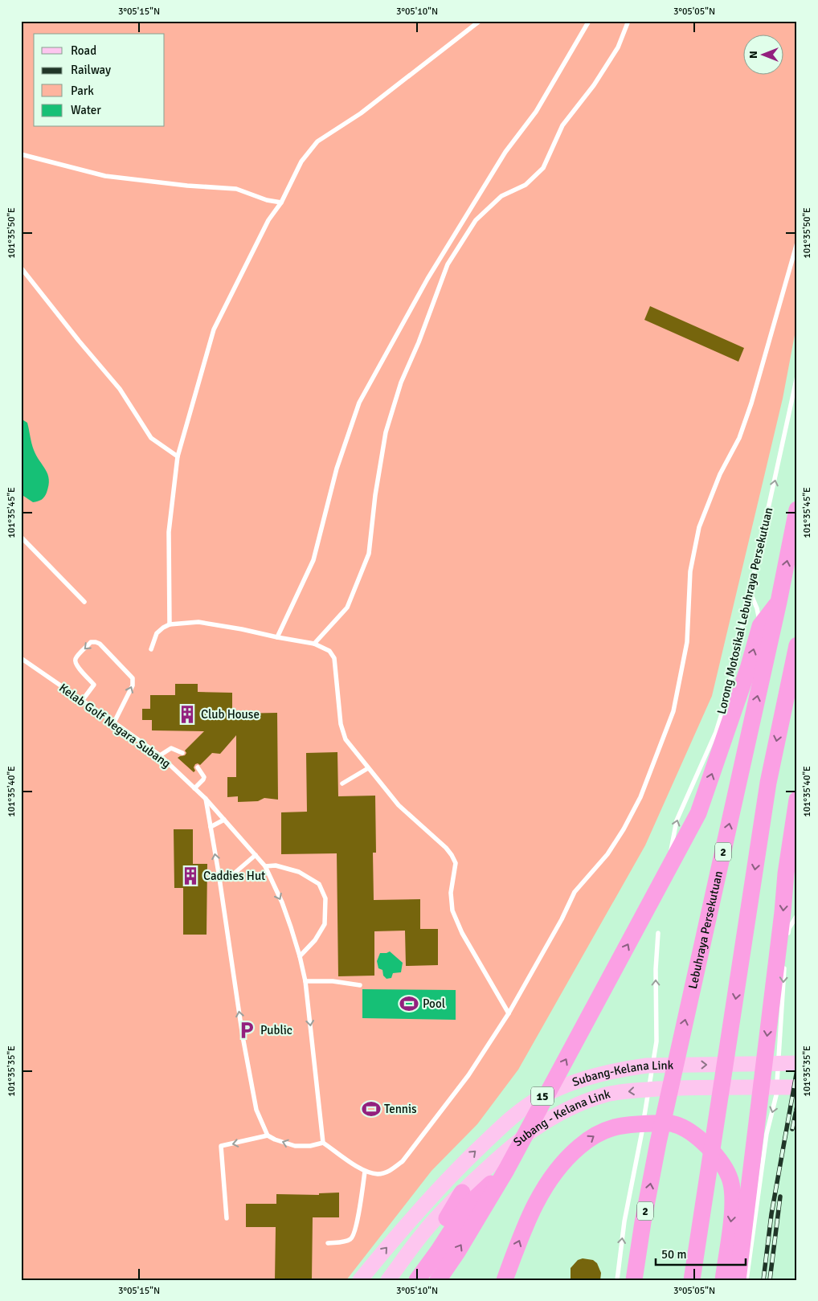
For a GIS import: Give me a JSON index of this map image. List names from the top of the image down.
{
  "streets": {
    "highway": ["2", "Lebuhraya Persekutuan"],
    "main road": ["Subang-Kelana Link", "15", "Subang - Kelana Link"],
    "lane": ["Lorong Motosikal Lebuhraya Persekutuan", "Kelab Golf Negara Subang"]
  },
  "one_way": [
    "Lorong Motosikal Lebuhraya Persekutuan",
    "Kelab Golf Negara Subang",
    "Subang-Kelana Link",
    "Subang - Kelana Link"
  ],
  "places": {
    "building": ["Club House", "Caddies Hut"],
    "sports": ["Pool", "Tennis"],
    "parking": ["Public"]
  },
  "legend": [
    "Road",
    "Railway",
    "Park",
    "Water"
  ],
  "scale_bar": "50 m",
  "north": "left",
  "coordinates": [
    "3°05'15\"N",
    "3°05'10\"N",
    "3°05'05\"N",
    "101°35'50\"E",
    "101°35'45\"E",
    "101°35'40\"E",
    "101°35'35\"E"
  ]
}
